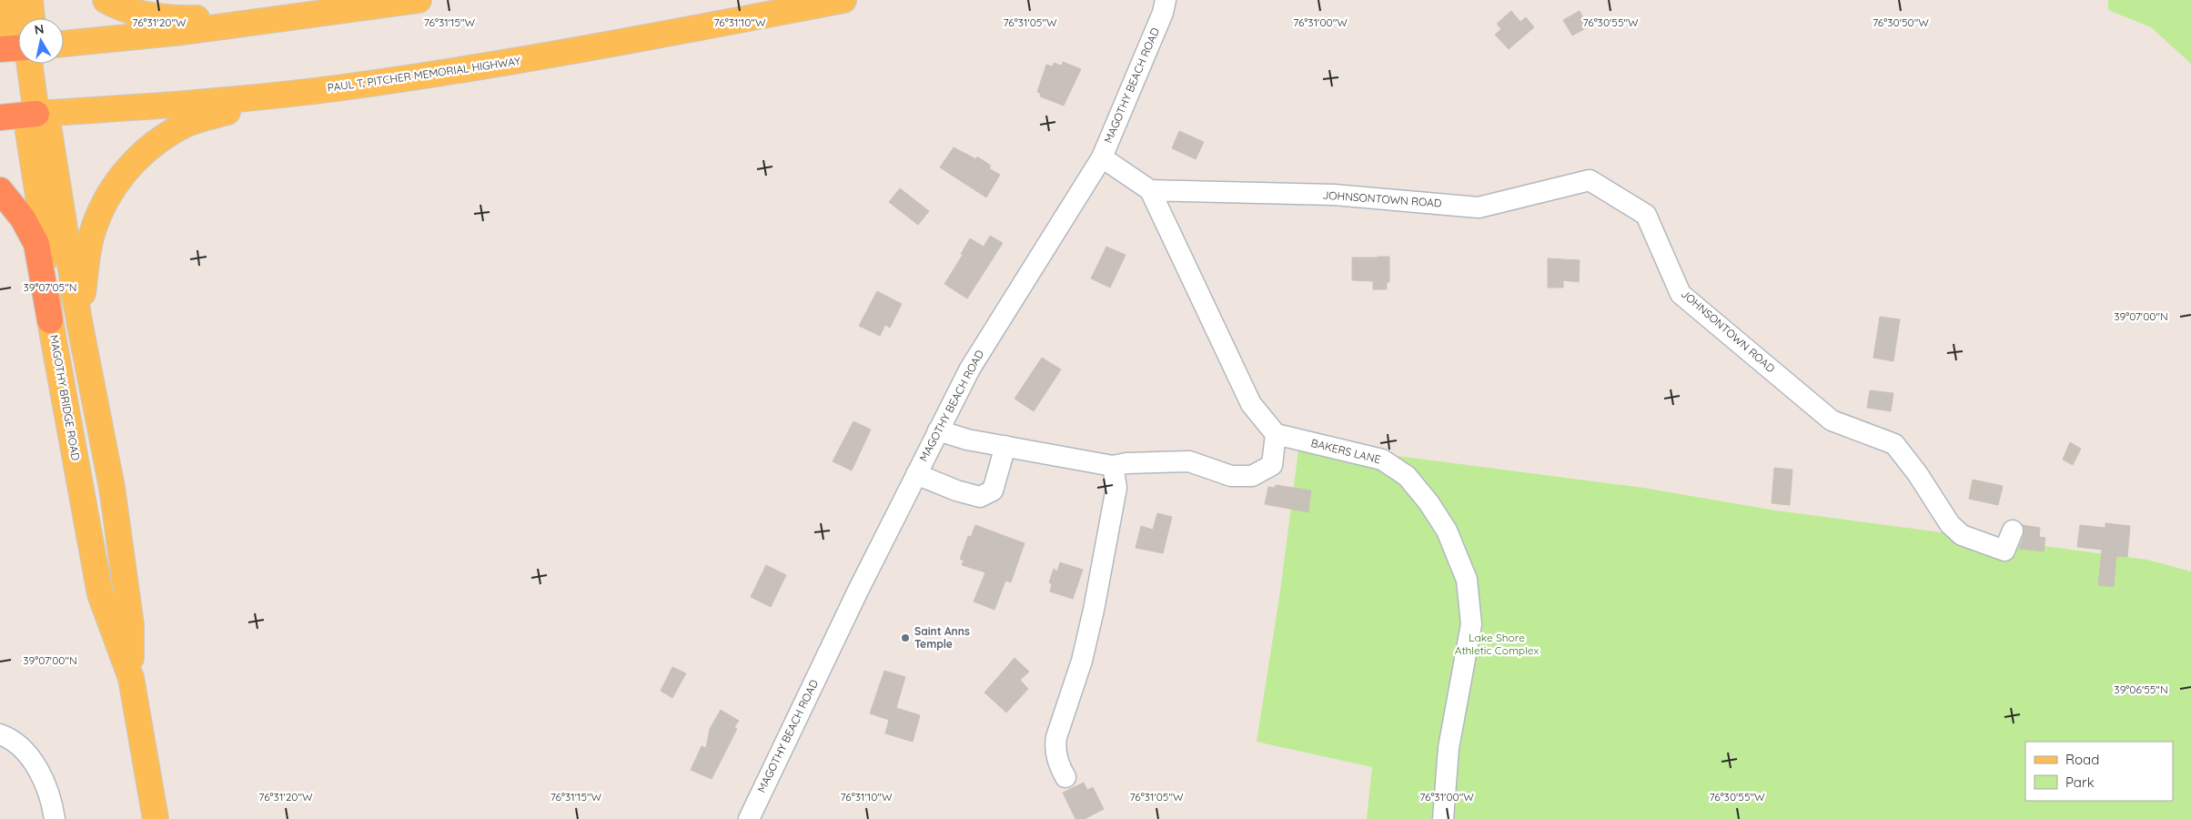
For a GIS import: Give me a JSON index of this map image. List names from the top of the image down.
{
  "streets": {
    "highway": ["PAUL T. PITCHER MEMORIAL HIGHWAY"],
    "main road": ["MAGOTHY BRIDGE ROAD"],
    "street": ["MAGOTHY BEACH ROAD", "JOHNSONTOWN ROAD", "BAKERS LANE"]
  },
  "crossings": [
    ["PAUL T. PITCHER MEMORIAL HIGHWAY", "MAGOTHY BRIDGE ROAD"]
  ],
  "parks": ["Lake Shore Athletic Complex"],
  "places": ["Saint Anns Temple"],
  "legend": ["Road", "Park"],
  "north": "top",
  "coordinates": [
    "76°31'20\"W",
    "76°31'15\"W",
    "76°31'10\"W",
    "76°31'05\"W",
    "76°30'55\"W",
    "76°30'50\"W",
    "76°31'00\"W",
    "39°07'05\"N",
    "39°07'00\"N",
    "39°06'55\"N"
  ]
}
